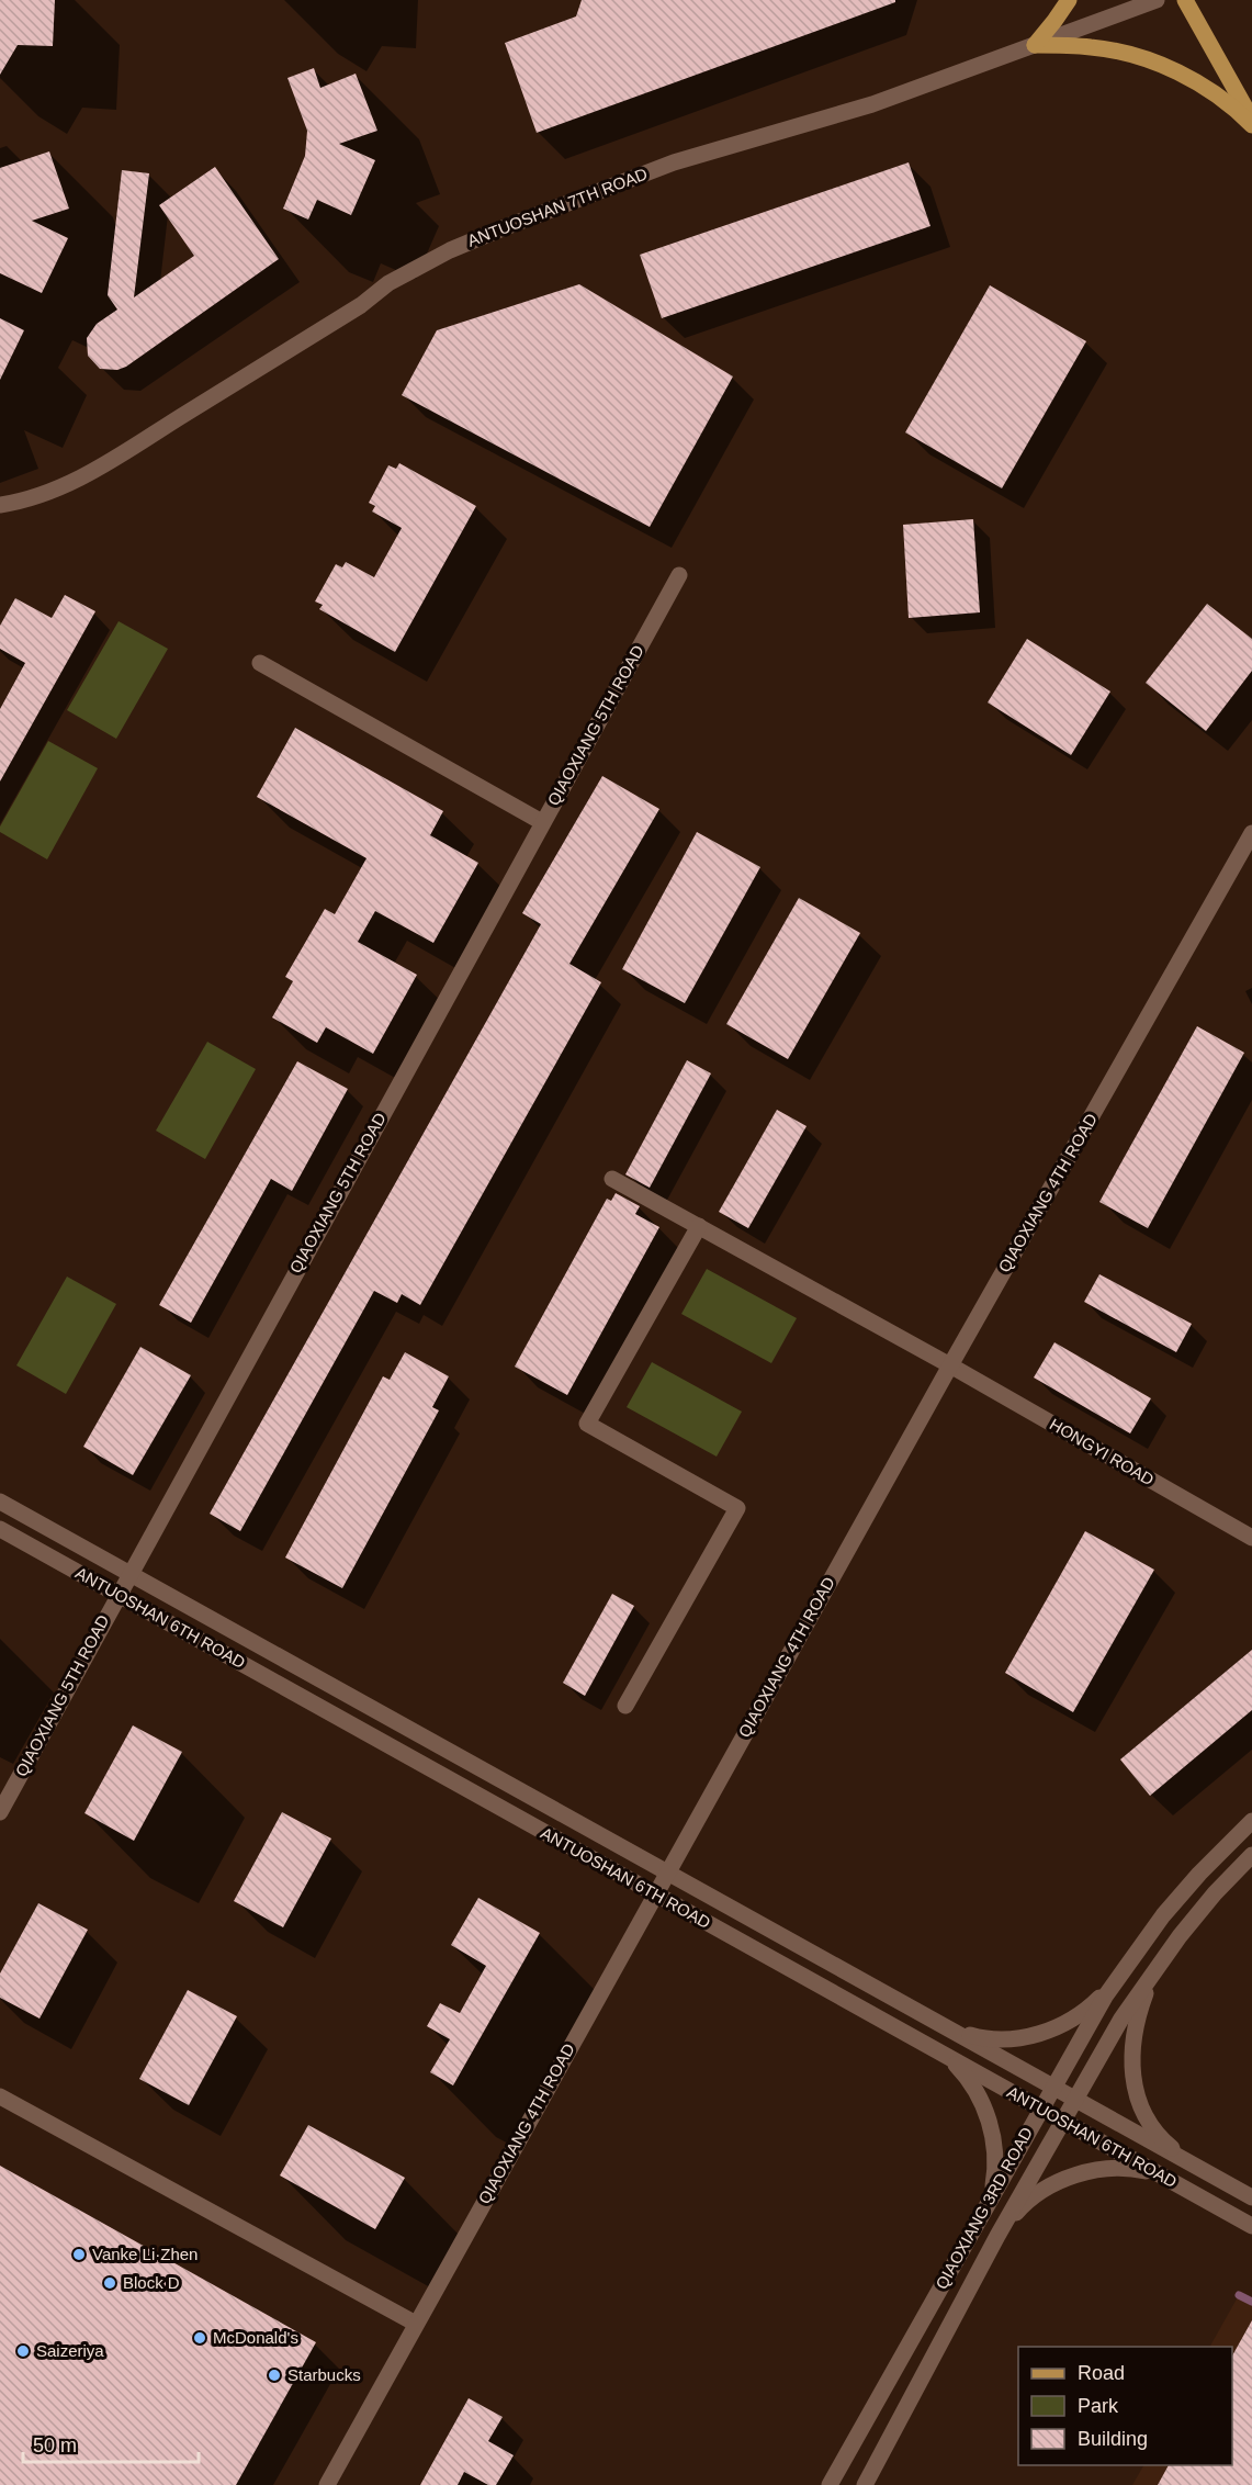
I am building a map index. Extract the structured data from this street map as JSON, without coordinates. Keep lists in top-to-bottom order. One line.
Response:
{"streets":{"street":["ANTUOSHAN 7TH ROAD","QIAOXIANG 5TH ROAD","QIAOXIANG 4TH ROAD","HONGYI ROAD","ANTUOSHAN 6TH ROAD","QIAOXIANG 3RD ROAD"]},"crossings":[["QIAOXIANG 5TH ROAD","ANTUOSHAN 6TH ROAD"],["QIAOXIANG 4TH ROAD","HONGYI ROAD"],["QIAOXIANG 4TH ROAD","ANTUOSHAN 6TH ROAD"],["ANTUOSHAN 6TH ROAD","QIAOXIANG 3RD ROAD"]],"places":["Vanke Li·Zhen","Block D","McDonald's","Saizeriya","Starbucks"],"legend":["Road","Park","Building"],"scale_bar":"50 m"}
